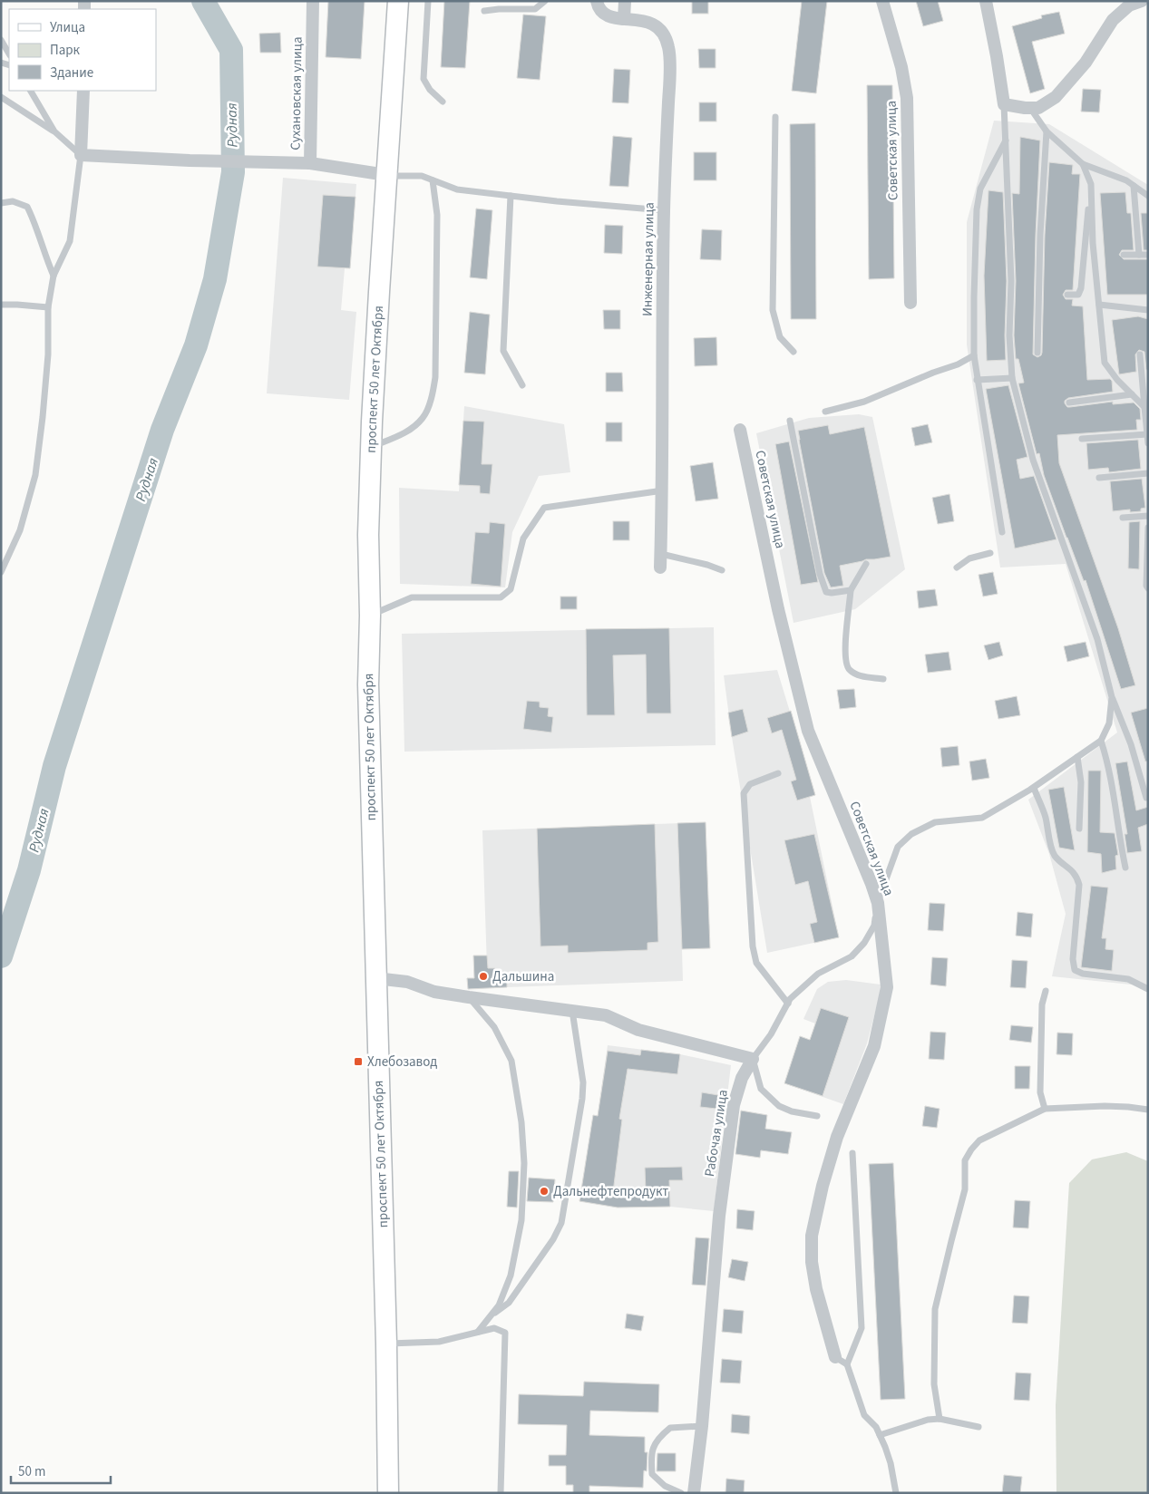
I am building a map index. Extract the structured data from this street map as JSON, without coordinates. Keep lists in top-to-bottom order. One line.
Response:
{"streets":{"main road":["проспект 50 лет Октября"],"street":["Сухановская улица","Советская улица","Инженерная улица","Рабочая улица"]},"crossings":[["Сухановская улица","проспект 50 лет Октября"]],"water":["Рудная"],"places":{"other":["Дальшина","Дальнефтепродукт"],"transit":["Хлебозавод"]},"legend":["Улица","Парк","Здание"],"scale_bar":"50 m"}
